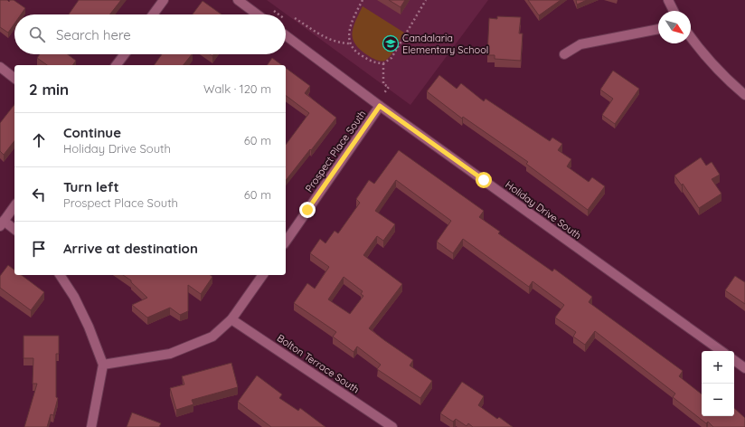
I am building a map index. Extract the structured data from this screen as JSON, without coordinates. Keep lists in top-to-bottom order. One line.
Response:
{"streets":{"street":["Prospect Place South","Holiday Drive South","Bolton Terrace South"]},"crossings":[["Prospect Place South","Holiday Drive South"]],"places":{"school or university":["Candalaria Elementary School"]},"north":"bottom right","page":{"search":"Search here","heading":["2 min","Walk · 120 m"],"list":[["Continue","Holiday Drive South","60 m"],["Turn left","Prospect Place South","60 m"],"Arrive at destination"],"map_buttons":["+","−"]}}
